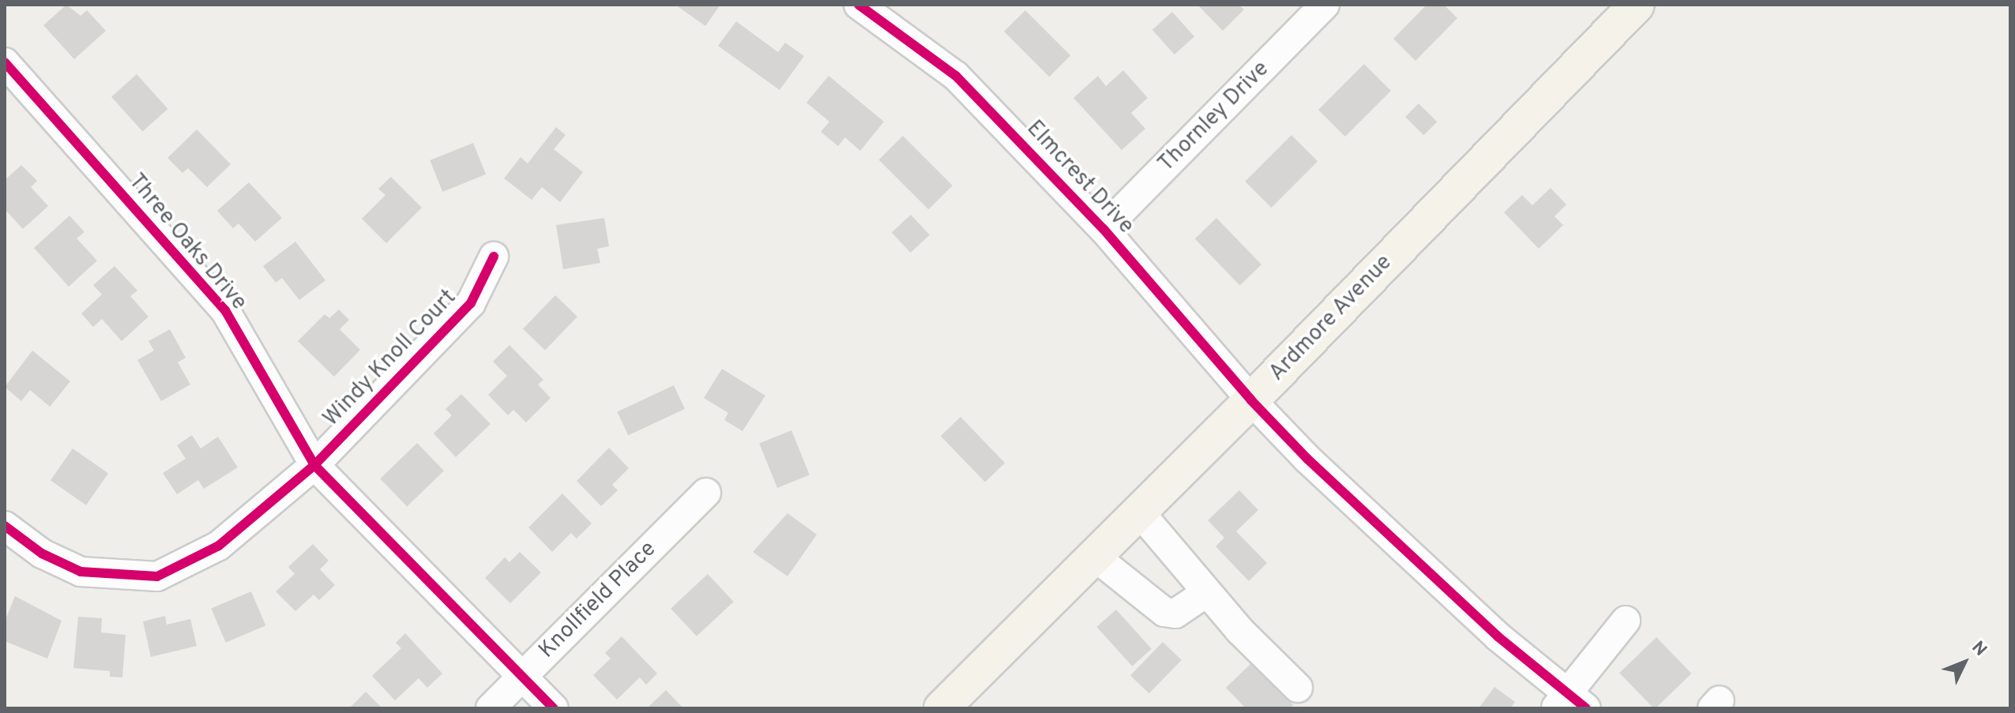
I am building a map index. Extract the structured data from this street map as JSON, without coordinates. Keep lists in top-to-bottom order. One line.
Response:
{"streets":{"main road":["Ardmore Avenue"],"street":["Thornley Drive","Elmcrest Drive","Three Oaks Drive","Windy Knoll Court","Knollfield Place"]},"crossings":[["Thornley Drive","Elmcrest Drive"],["Elmcrest Drive","Ardmore Avenue"],["Three Oaks Drive","Windy Knoll Court"],["Three Oaks Drive","Knollfield Place"]],"north":"top right"}
